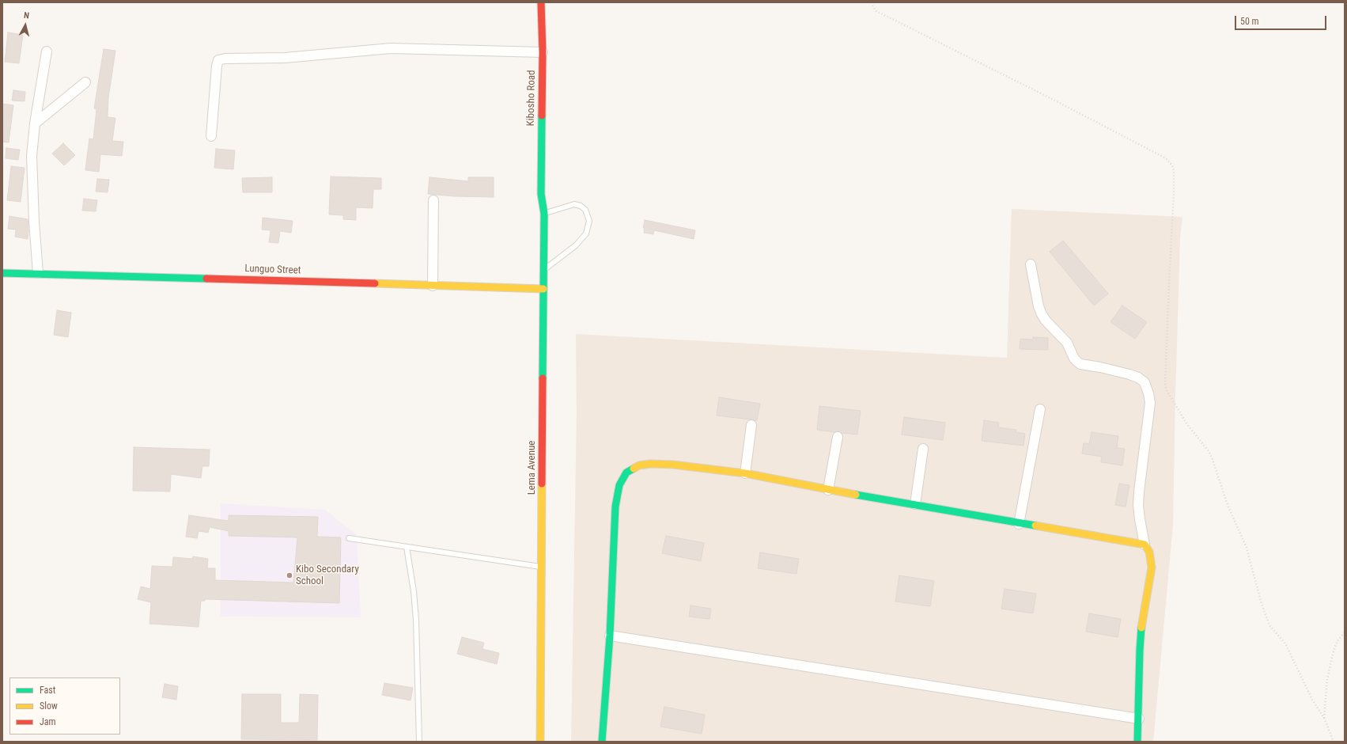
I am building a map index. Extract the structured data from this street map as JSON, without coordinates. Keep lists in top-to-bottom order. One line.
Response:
{"streets":{"street":["Kibosho Road","Lunguo Street","Lema Avenue"]},"crossings":[["Kibosho Road","Lema Avenue"],["Lunguo Street","Lema Avenue"]],"places":["Kibo Secondary School"],"legend":["Fast","Slow","Jam"],"scale_bar":"50 m","north":"top"}
